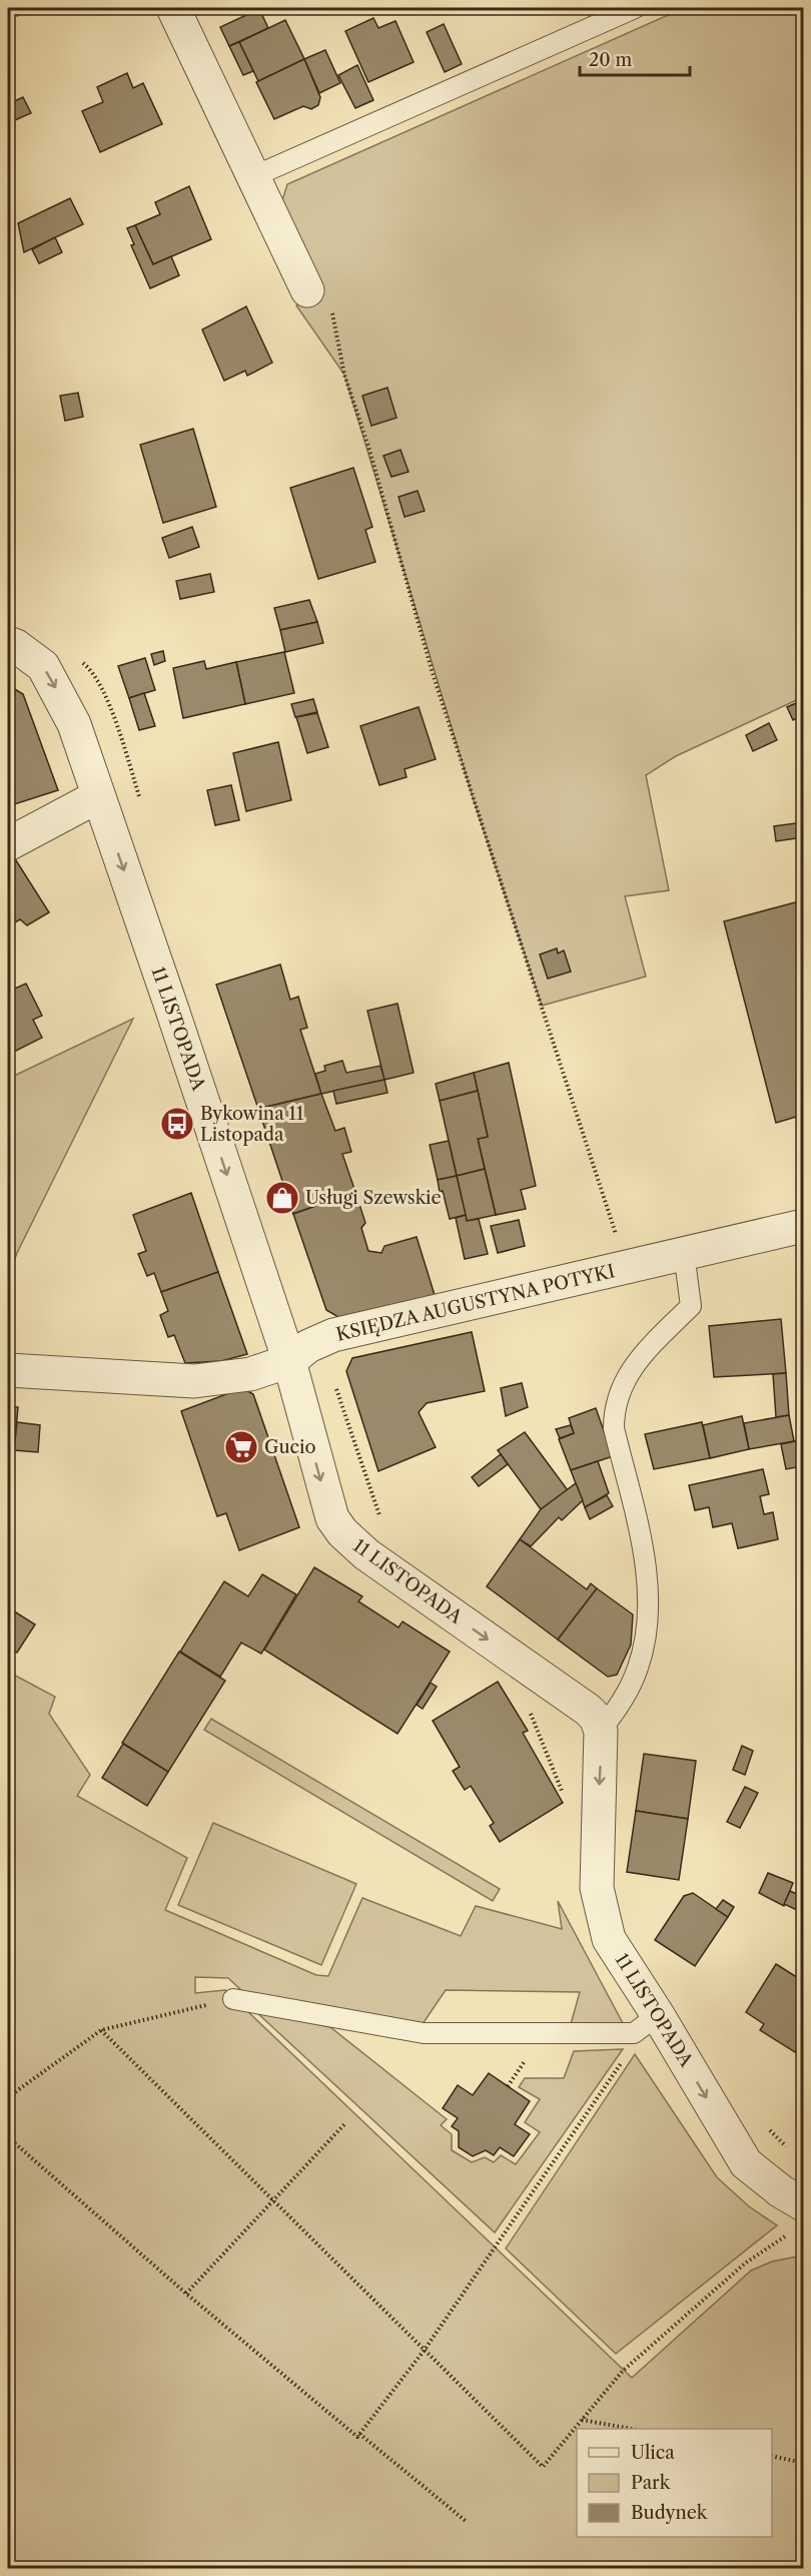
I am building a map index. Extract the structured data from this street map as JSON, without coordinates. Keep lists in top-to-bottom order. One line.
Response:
{"streets":{"street":["11 LISTOPADA","KSIĘDZA AUGUSTYNA POTYKI"]},"crossings":[["11 LISTOPADA","KSIĘDZA AUGUSTYNA POTYKI"]],"one_way":["11 LISTOPADA"],"places":{"bus stop":["Bykowina 11 Listopada"],"shop":["Usługi Szewskie"],"supermarket":["Gucio"]},"legend":["Ulica","Park","Budynek"],"scale_bar":"20 m"}
